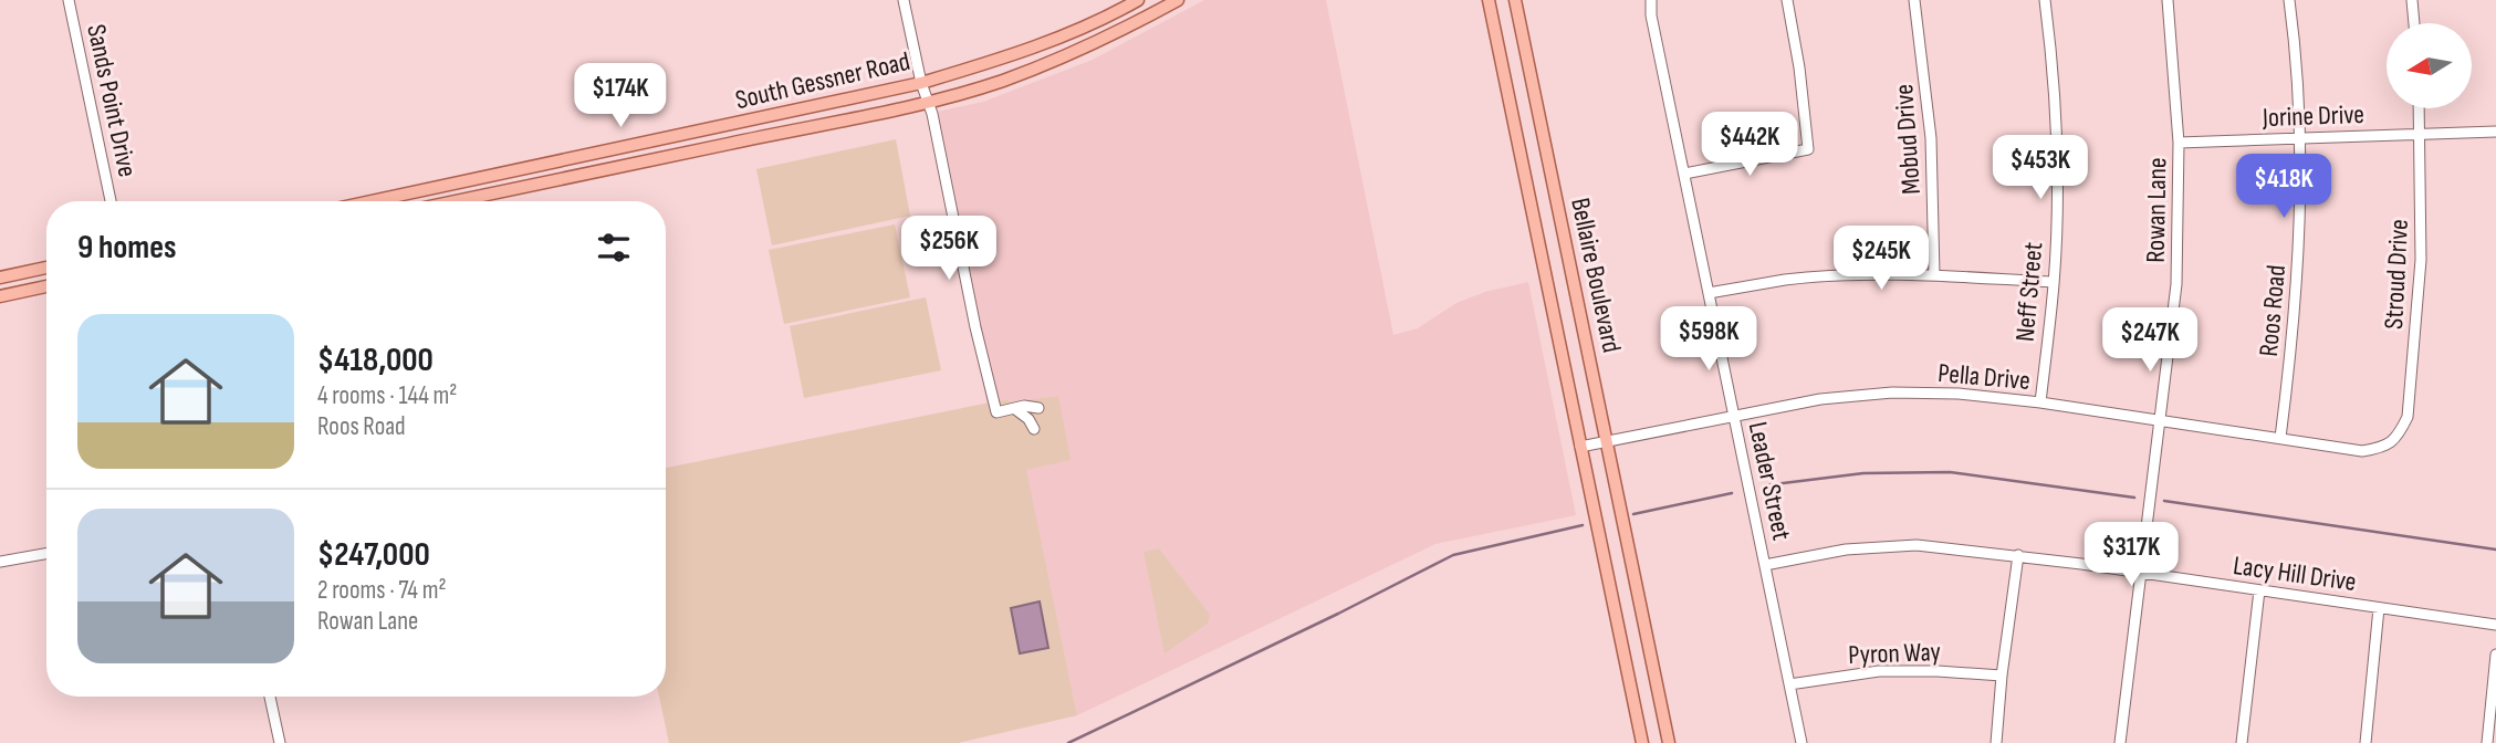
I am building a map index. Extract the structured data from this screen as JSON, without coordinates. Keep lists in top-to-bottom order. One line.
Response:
{"streets":{"main road":["South Gessner Road","Bellaire Boulevard"],"street":["Sands Point Drive","Jorine Drive","Mobud Drive","Rowan Lane","Stroud Drive","Neff Street","Roos Road","Pella Drive","Leader Street","Lacy Hill Drive","Pyron Way"]},"crossings":[["Jorine Drive","Rowan Lane"],["Jorine Drive","Stroud Drive"],["Jorine Drive","Roos Road"],["Rowan Lane","Pella Drive"],["Rowan Lane","Lacy Hill Drive"],["Stroud Drive","Pella Drive"],["Bellaire Boulevard","Pella Drive"],["Neff Street","Pella Drive"],["Roos Road","Pella Drive"],["Pella Drive","Leader Street"],["Leader Street","Lacy Hill Drive"],["Leader Street","Pyron Way"]],"north":"left","page":{"price":["$174K","$442K","$453K","$418K","$256K","$245K","$598K","$247K","$317K"],"heading":"9 homes","list":[{"name":"$418,000","note":"4 rooms · 144 m² · Roos Road"},{"name":"$247,000","note":"2 rooms · 74 m² · Rowan Lane"}]}}
